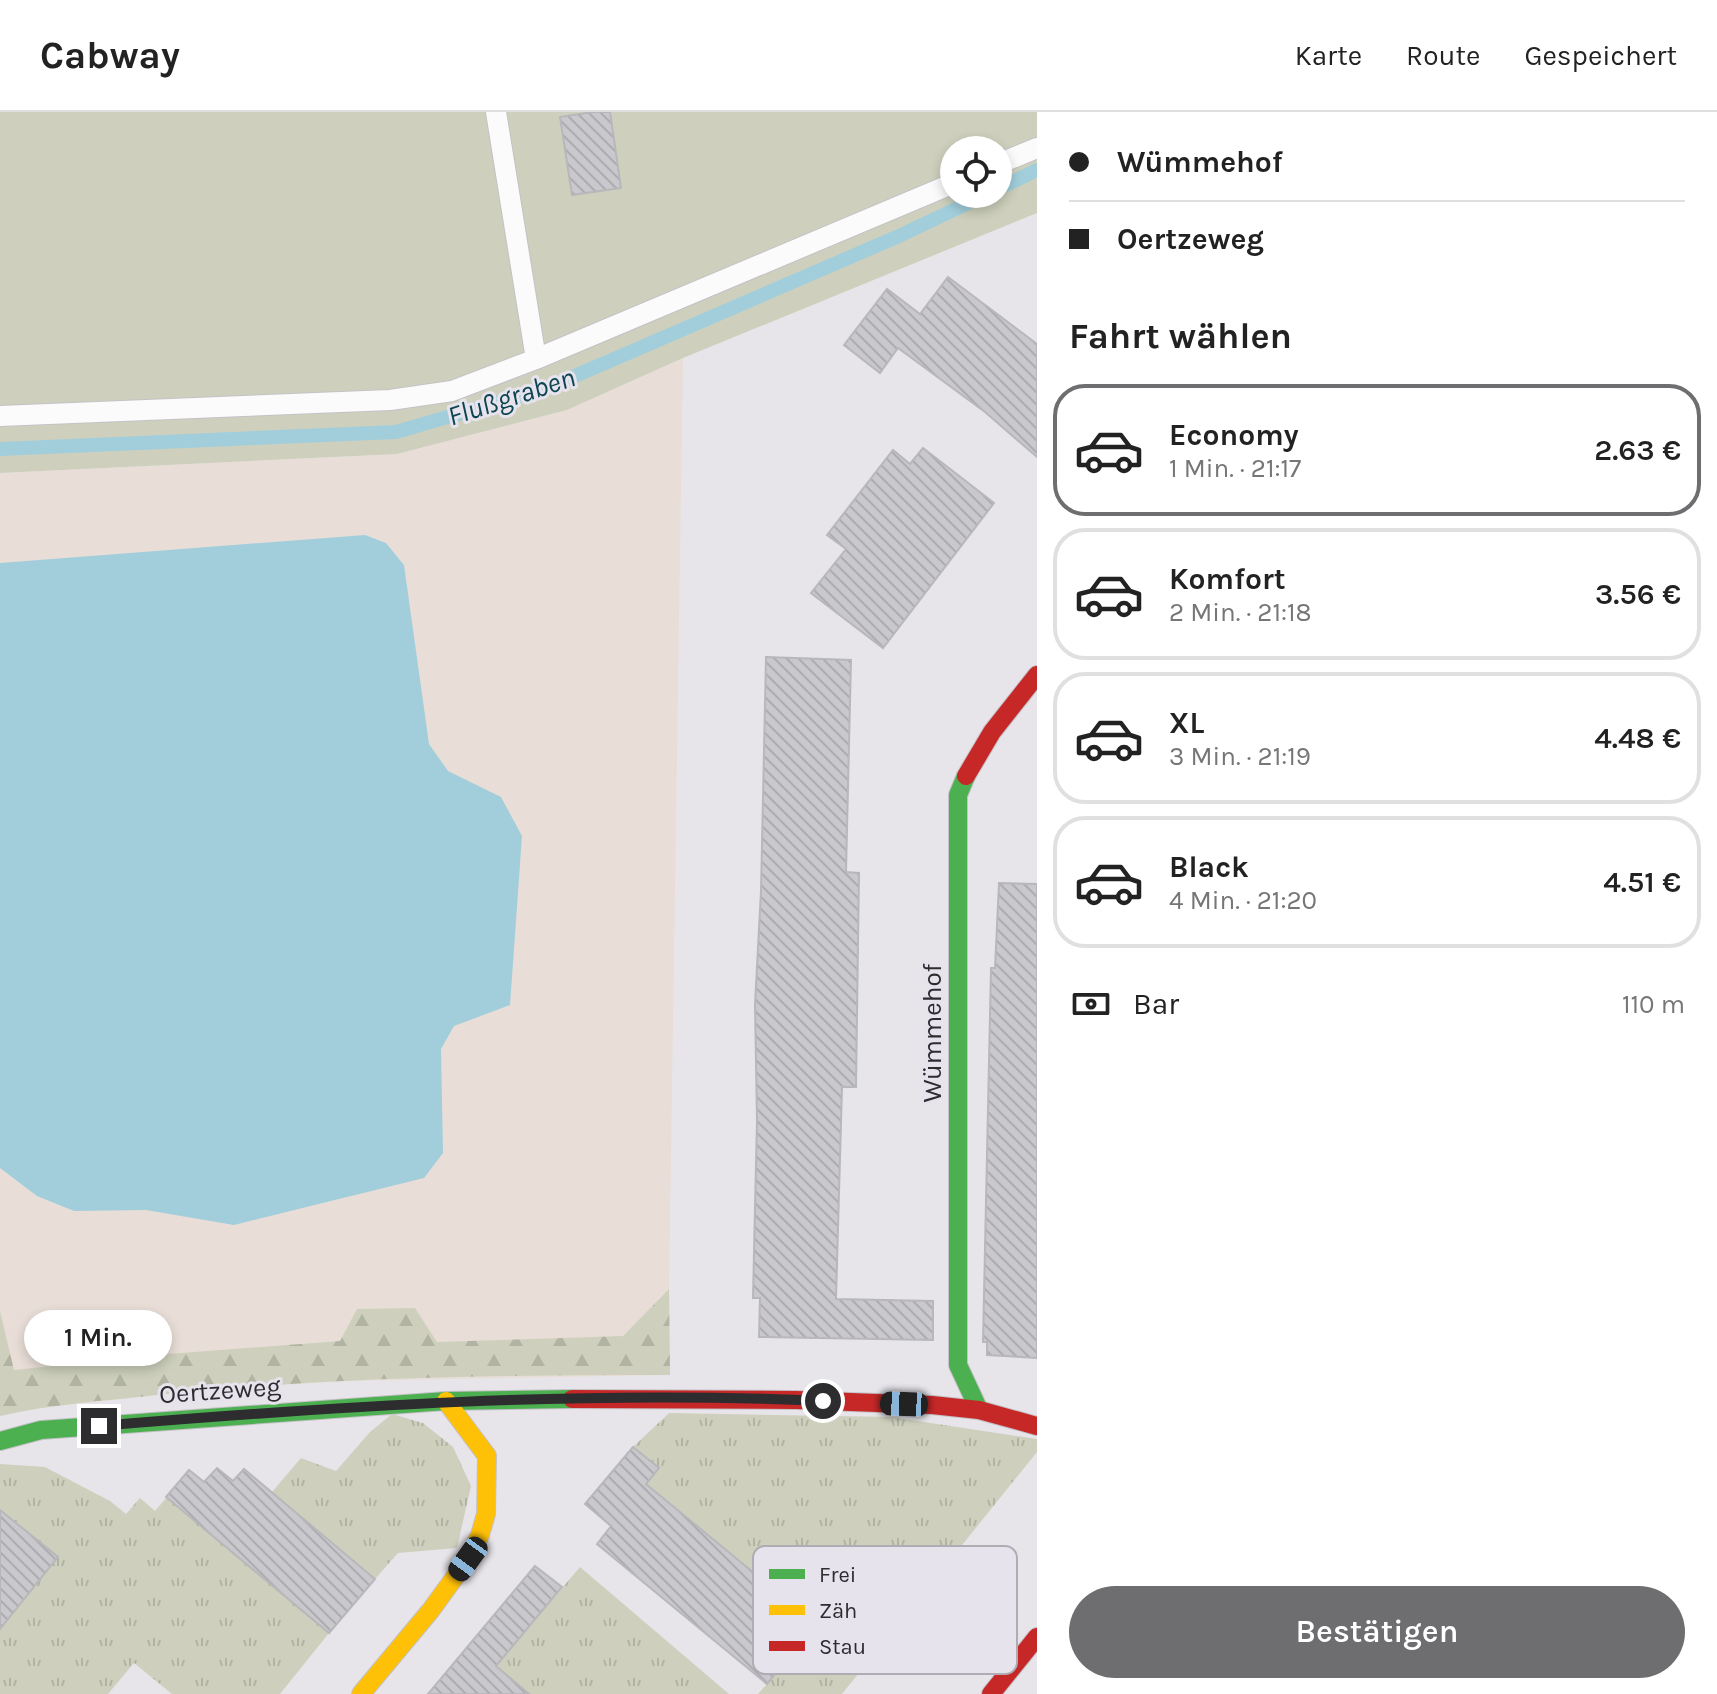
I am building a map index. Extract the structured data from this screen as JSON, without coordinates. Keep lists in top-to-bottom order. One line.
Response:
{"streets":{"street":["Wümmehof","Oertzeweg"]},"crossings":[["Wümmehof","Oertzeweg"]],"water":["Flußgraben"],"legend":["Frei","Zäh","Stau"],"page":{"header":"Cabway","nav":["Karte","Route","Gespeichert"],"banner":["Wümmehof","Oertzeweg"],"heading":"Fahrt wählen","list":[{"name":"Economy","note":"1 Min. · 21:17","value":"2.63 €"},{"name":"Komfort","note":"2 Min. · 21:18","value":"3.56 €"},{"name":"XL","note":"3 Min. · 21:19","value":"4.48 €"},{"name":"Black","note":"4 Min. · 21:20","value":"4.51 €"}],"pay":["Bar","110 m"],"bubble":"1 Min.","buttons":"Bestätigen"}}
